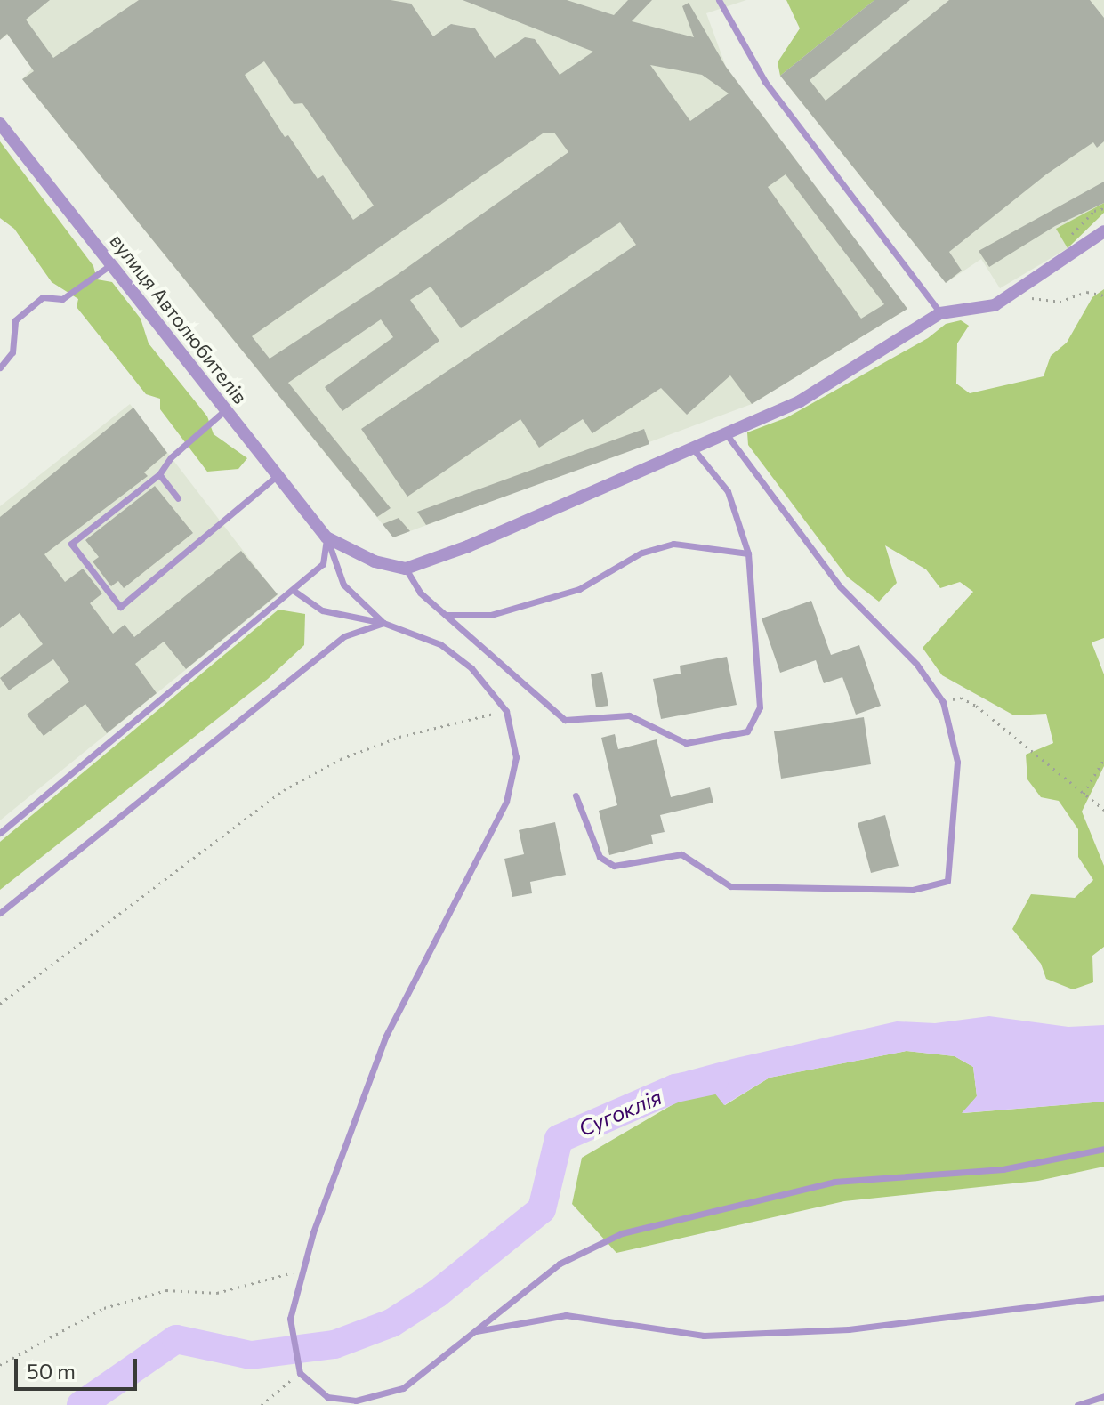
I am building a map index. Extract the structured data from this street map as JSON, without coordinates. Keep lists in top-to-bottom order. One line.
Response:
{"streets":{"street":["вулиця Автолюбителів"]},"water":["Сугоклія"],"scale_bar":"50 m"}
